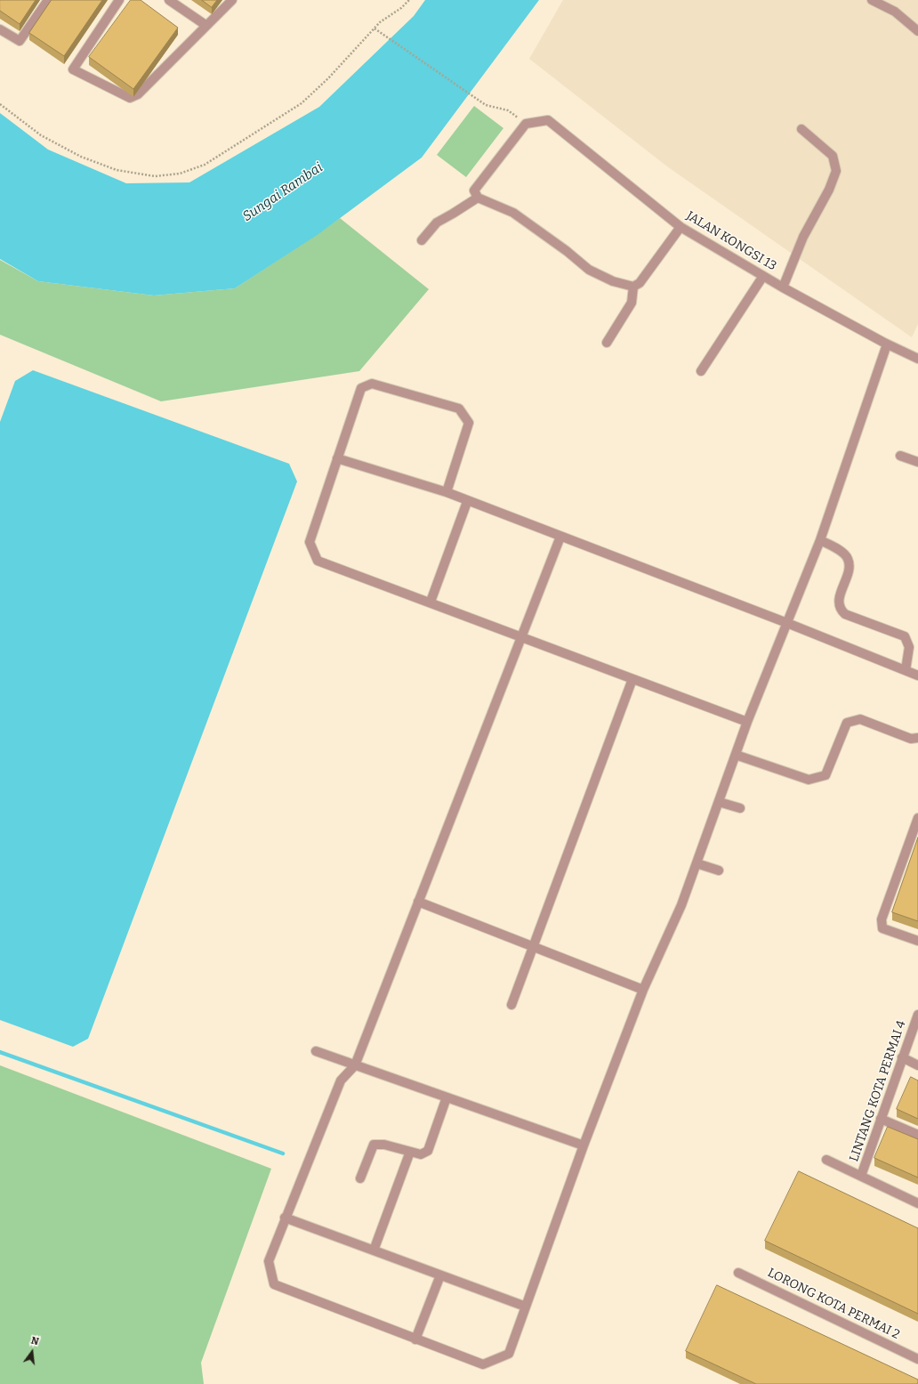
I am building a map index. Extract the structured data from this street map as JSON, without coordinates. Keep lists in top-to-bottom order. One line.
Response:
{"streets":{"street":["JALAN KONGSI 13","LINTANG KOTA PERMAI 4","LORONG KOTA PERMAI 2"]},"water":["Sungai Rambai"],"north":"top"}
